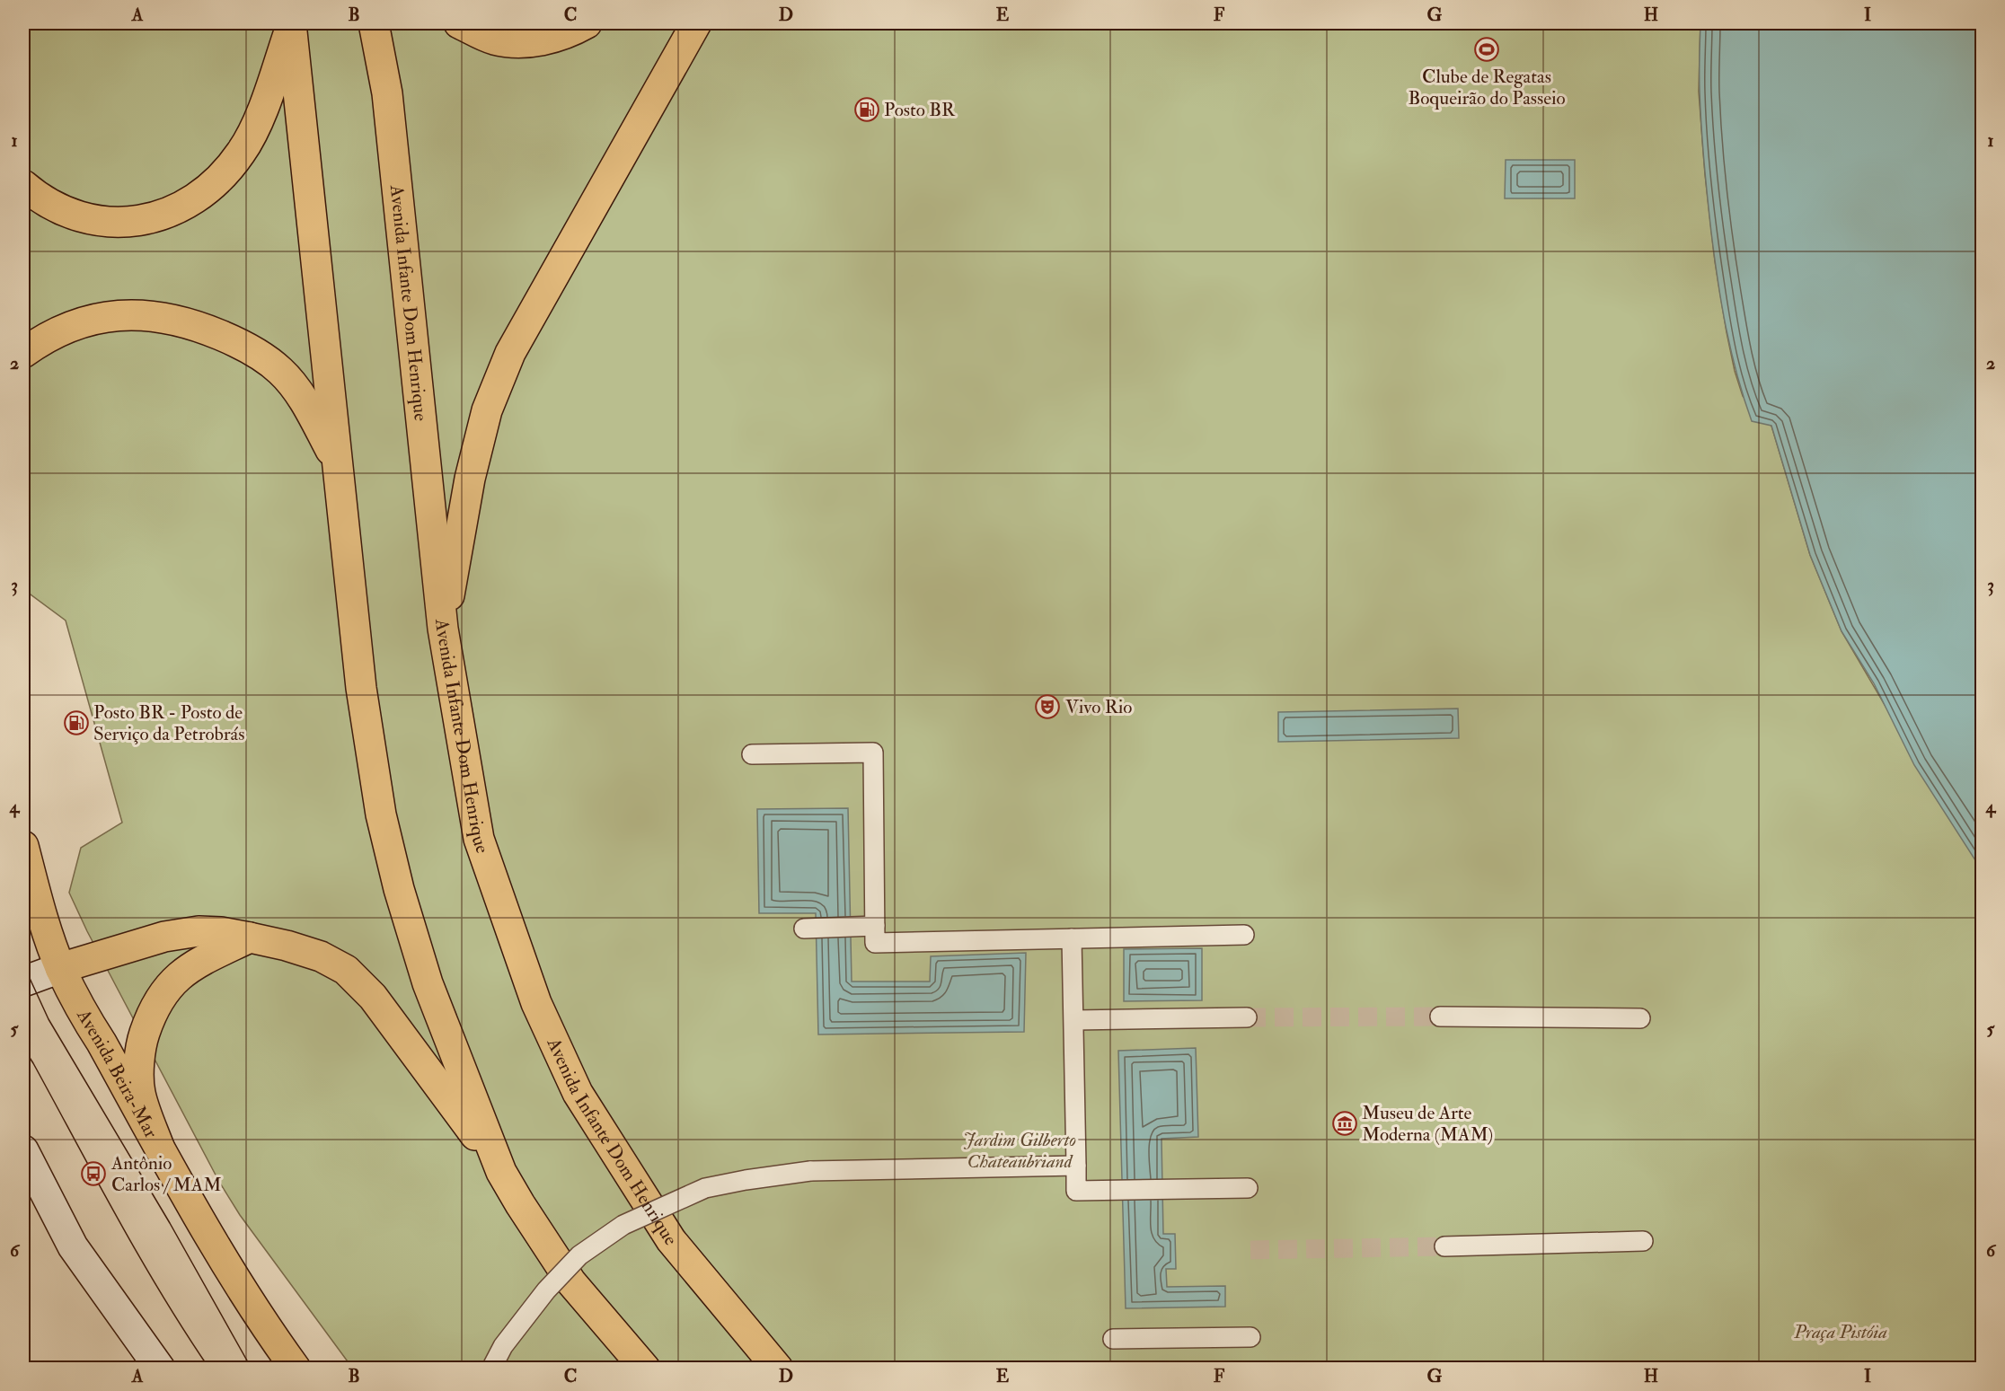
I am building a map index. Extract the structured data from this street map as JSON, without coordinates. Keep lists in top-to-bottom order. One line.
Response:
{"streets":{"main road":["Avenida Infante Dom Henrique","Avenida Beira-Mar"]},"parks":["Jardim Gilberto Chateaubriand","Praça Pistóia"],"places":{"sports":["Clube de Regatas Boqueirão do Passeio"],"fuel station":["Posto BR","Posto BR - Posto de Serviço da Petrobrás"],"theatre":["Vivo Rio"],"museum":["Museu de Arte Moderna (MAM)"],"bus stop":["Antônio Carlos / MAM"]},"grid":{"columns":["A","B","C","D","E","F","G","H","I"],"rows":["1","2","3","4","5","6"]}}
